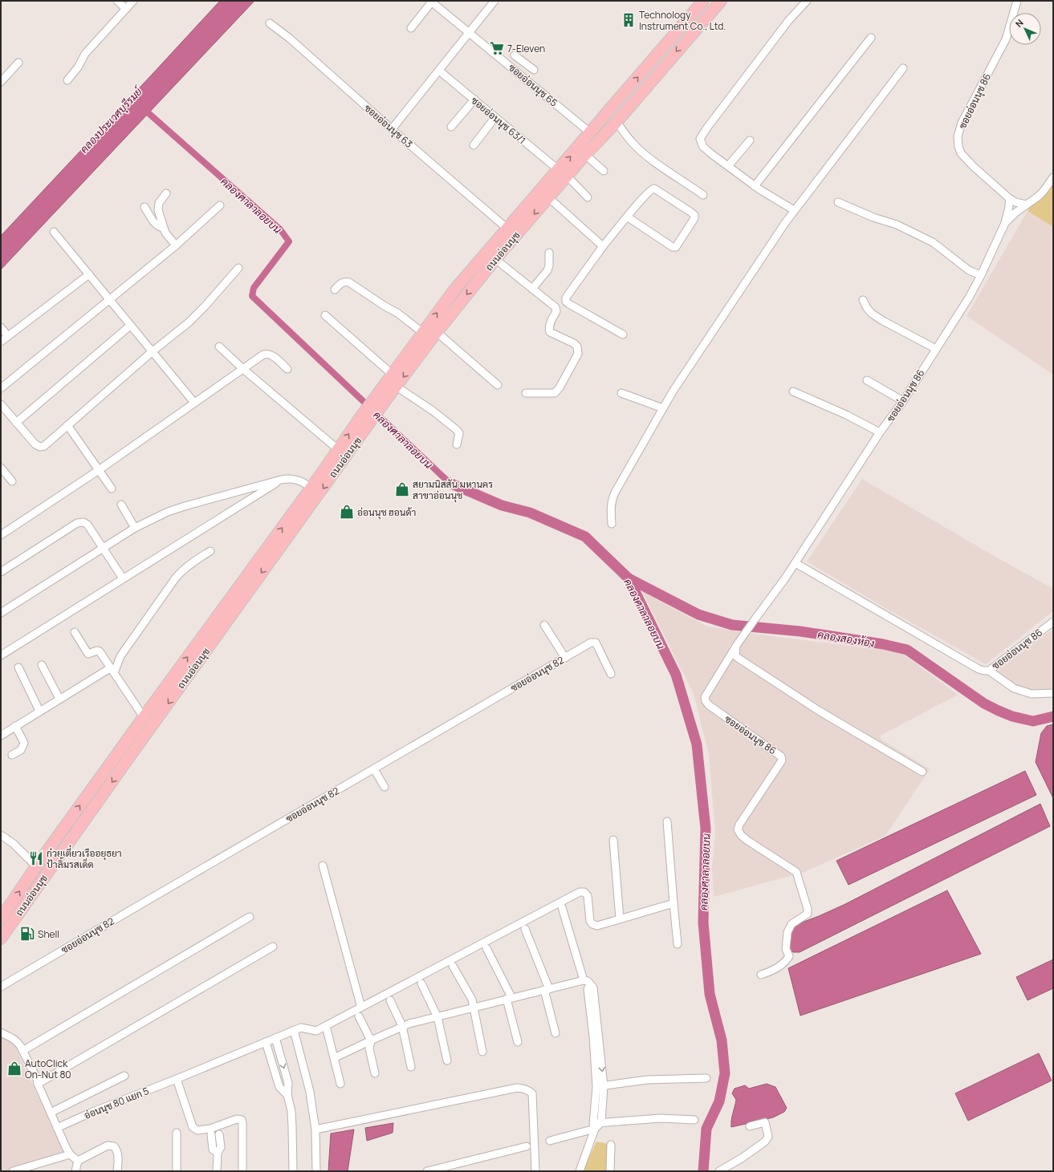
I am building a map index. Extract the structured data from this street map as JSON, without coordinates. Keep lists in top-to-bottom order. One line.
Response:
{"streets":{"main road":["ถนนอ่อนนุช"],"street":["ซอยอ่อนนุช 65","ซอยอ่อนนุช 86","ซอยอ่อนนุช 63/1","ซอยอ่อนนุช 63","ซอยอ่อนนุช 82","อ่อนนุช 80 แยก 5"]},"crossings":[["ซอยอ่อนนุช 65","ถนนอ่อนนุช"],["ซอยอ่อนนุช 63/1","ถนนอ่อนนุช"],["ซอยอ่อนนุช 63","ถนนอ่อนนุช"]],"water":["คลองประเวศบุรีรมย์","คลองศาลาลอยบน","คลองสองห้อง"],"places":{"building":["Technology Instrument Co., Ltd."],"supermarket":["7-Eleven"],"shop":["สยามนิสสัน มหานคร สาขาอ่อนนุช","อ่อนนุช ฮอนด้า","AutoClick On-Nut 80"],"restaurant":["ก๋วยเตี๋ยวเรืออยุธยา ป้าลิ้มรสเด็ด"],"fuel station":["Shell"]},"north":"top left"}
